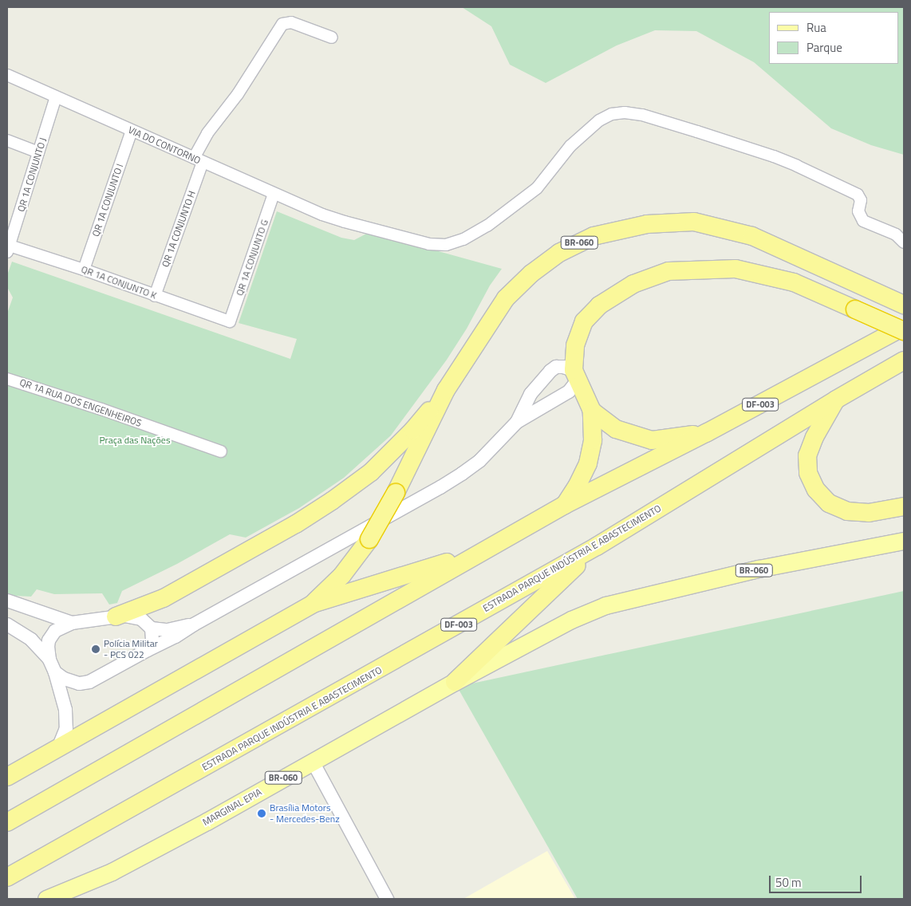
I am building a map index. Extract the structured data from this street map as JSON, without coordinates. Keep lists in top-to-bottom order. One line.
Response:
{"streets":{"highway":["BR-060","DF-003","ESTRADA PARQUE INDÚSTRIA E ABASTECIMENTO"],"main road":["MARGINAL EPIA"],"street":["VIA DO CONTORNO","QR 1A CONJUNTO J","QR 1A CONJUNTO I","QR 1A CONJUNTO H","QR 1A CONJUNTO G","QR 1A CONJUNTO K","QR 1A RUA DOS ENGENHEIROS"]},"crossings":[["VIA DO CONTORNO","QR 1A CONJUNTO J"],["VIA DO CONTORNO","QR 1A CONJUNTO I"],["VIA DO CONTORNO","QR 1A CONJUNTO H"],["VIA DO CONTORNO","QR 1A CONJUNTO G"],["QR 1A CONJUNTO J","QR 1A CONJUNTO K"],["QR 1A CONJUNTO I","QR 1A CONJUNTO K"],["QR 1A CONJUNTO H","QR 1A CONJUNTO K"],["BR-060","MARGINAL EPIA"],["QR 1A CONJUNTO G","QR 1A CONJUNTO K"]],"parks":["Praça das Nações"],"places":["Polícia Militar - PCS 022","Brasília Motors - Mercedes-Benz"],"legend":["Rua","Parque"],"scale_bar":"50 m"}
